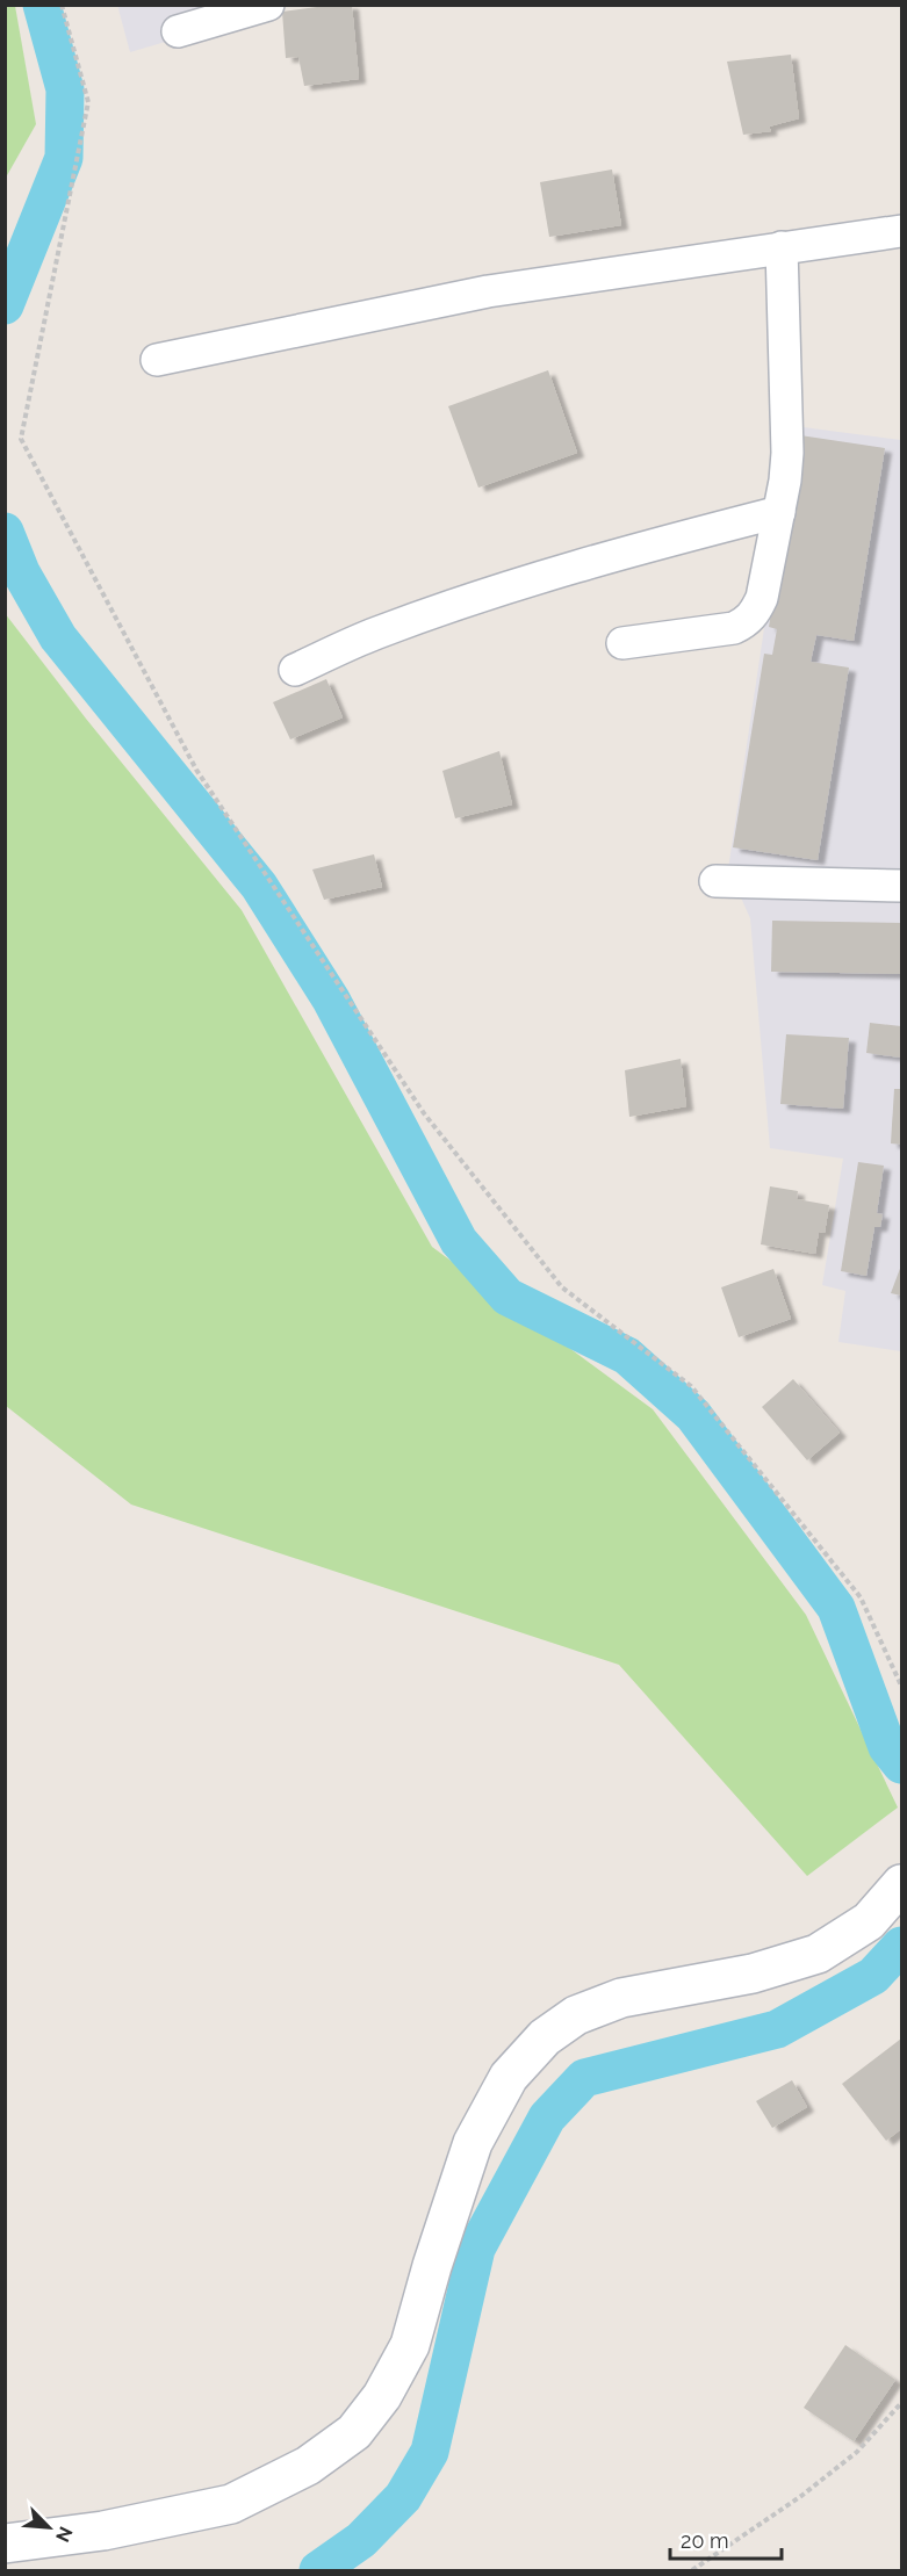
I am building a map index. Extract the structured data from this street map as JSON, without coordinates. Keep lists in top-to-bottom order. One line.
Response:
{"scale_bar":"20 m","north":"bottom right"}
